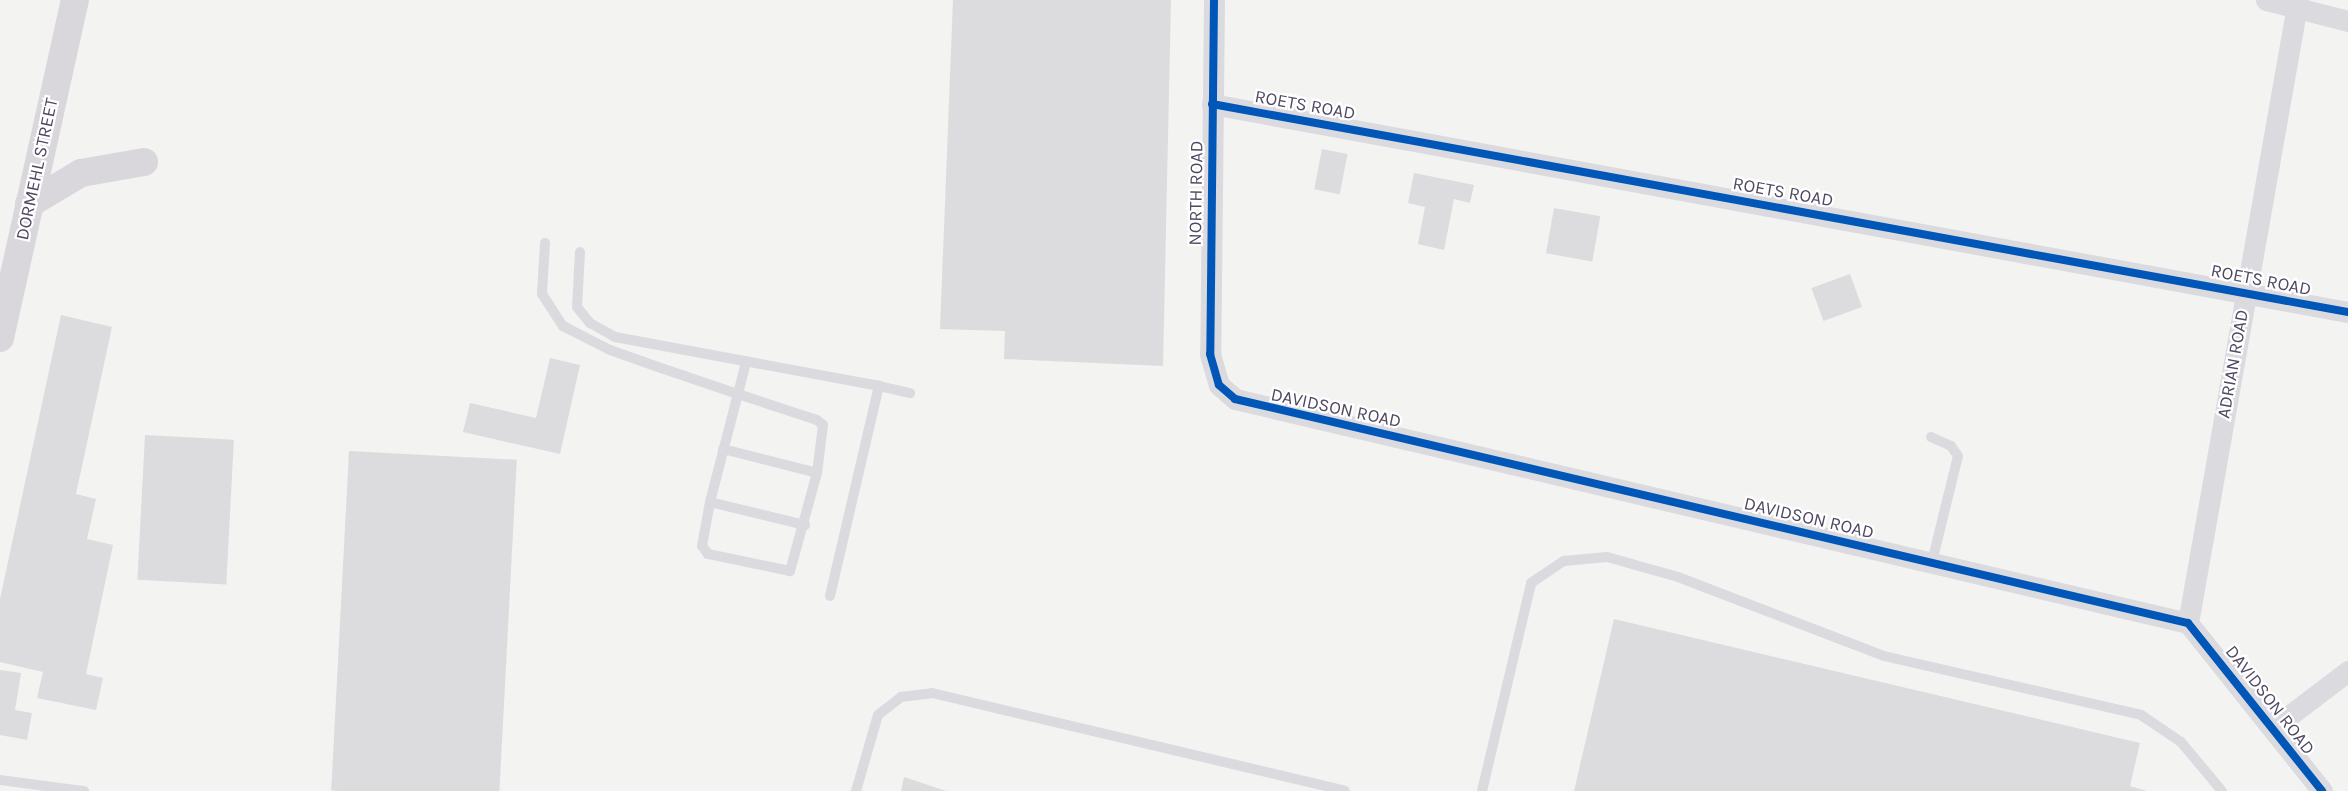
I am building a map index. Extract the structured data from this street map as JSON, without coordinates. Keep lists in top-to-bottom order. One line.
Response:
{"streets":{"street":["ROETS ROAD","DORMEHL STREET","NORTH ROAD","ADRIAN ROAD","DAVIDSON ROAD"]},"crossings":[["ROETS ROAD","NORTH ROAD"],["ROETS ROAD","ADRIAN ROAD"],["NORTH ROAD","DAVIDSON ROAD"],["ADRIAN ROAD","DAVIDSON ROAD"]]}
